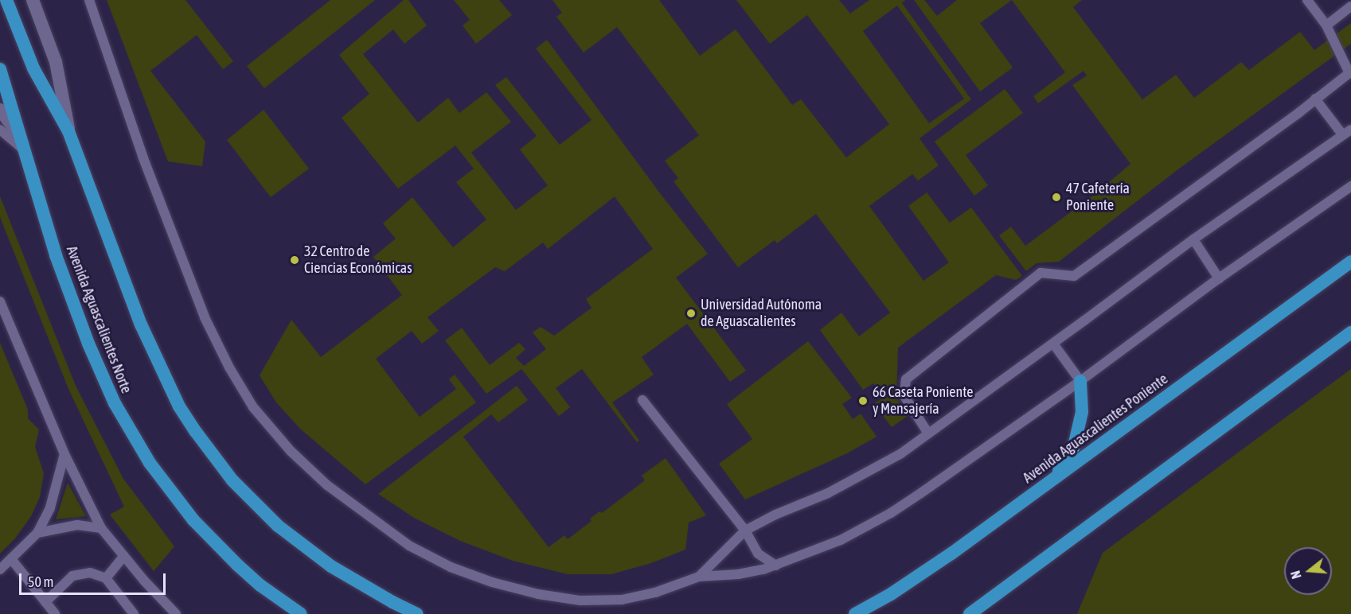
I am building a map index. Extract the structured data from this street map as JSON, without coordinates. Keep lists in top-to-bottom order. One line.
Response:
{"streets":{"main road":["Avenida Aguascalientes Norte","Avenida Aguascalientes Poniente"]},"places":["47 Cafetería Poniente","32 Centro de Ciencias Económicas","Universidad Autónoma de Aguascalientes","66 Caseta Poniente y Mensajería"],"scale_bar":"50 m","north":"left"}
